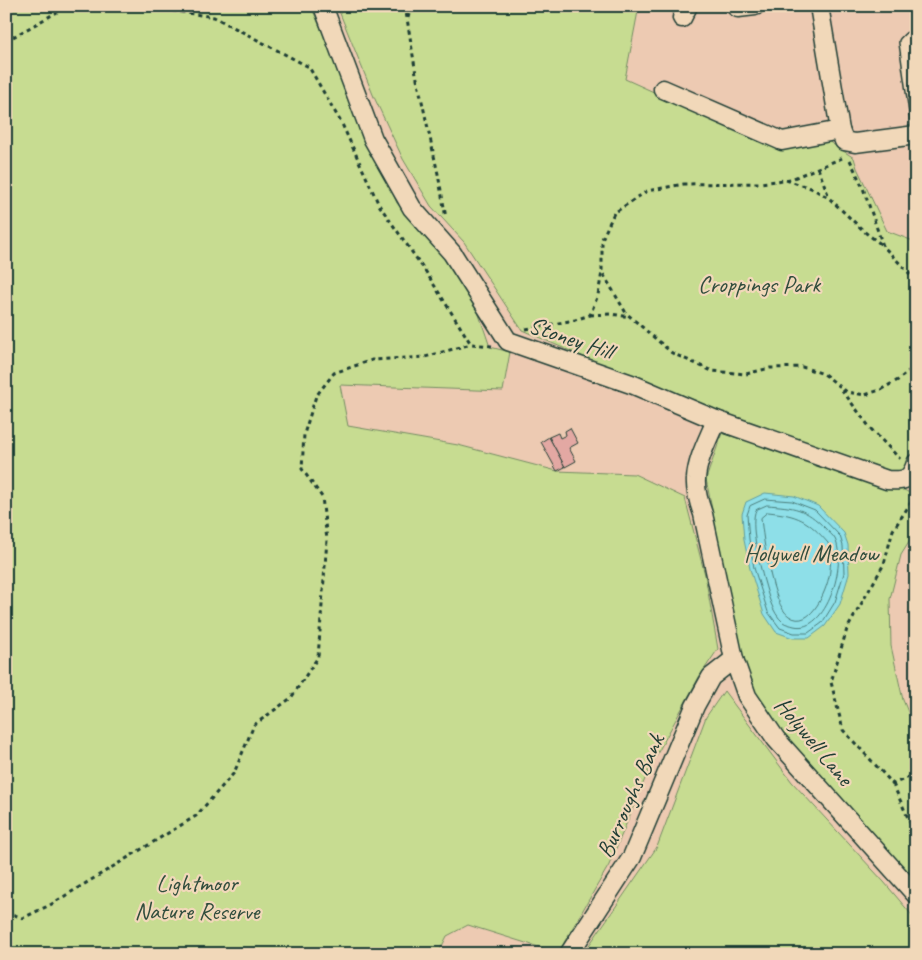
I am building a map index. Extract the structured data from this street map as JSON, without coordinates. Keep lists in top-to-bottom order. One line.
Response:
{"streets":{"street":["Stoney Hill","Holywell Lane","Burroughs Bank"]},"crossings":[["Stoney Hill","Holywell Lane"],["Holywell Lane","Burroughs Bank"]],"parks":["Croppings Park","Holywell Meadow","Lightmoor Nature Reserve"]}
